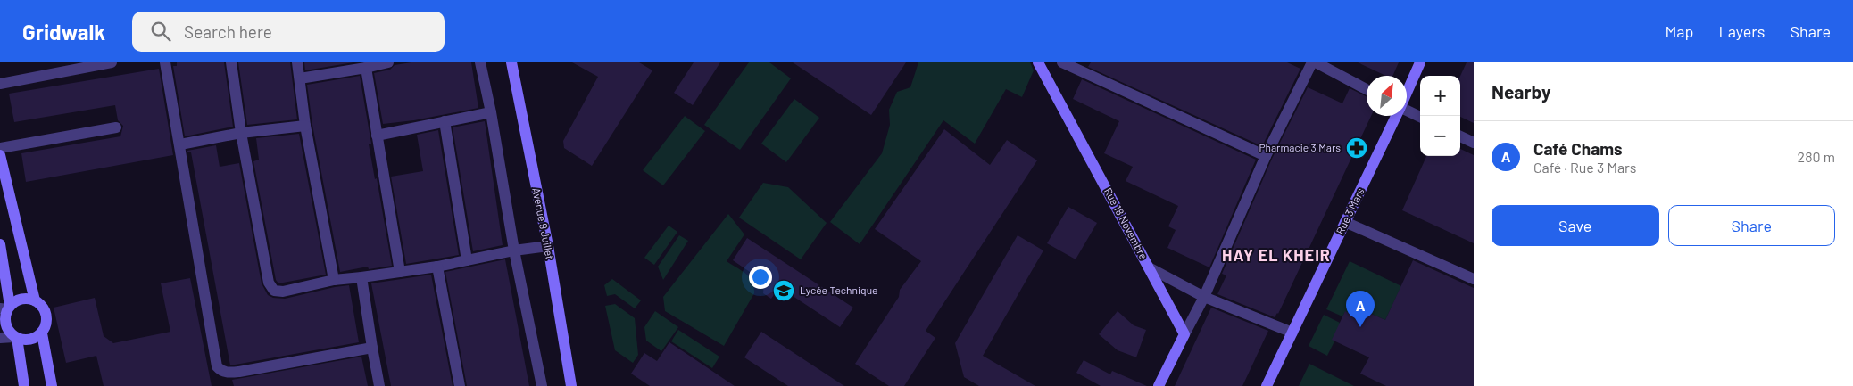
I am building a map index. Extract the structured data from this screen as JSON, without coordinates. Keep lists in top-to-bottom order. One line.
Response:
{"streets":{"street":["Rue 3 Mars","Avenue 9 Juillet","Rue 18 Novembre"]},"districts":["HAY EL KHEIR"],"places":{"pharmacy":["Pharmacie 3 Mars"],"school or university":["Lycée Technique"]},"north":"top right","page":{"header":"Gridwalk","search":"Search here","nav":["Map","Layers","Share"],"heading":"Nearby","map_buttons":["+","−"],"list":[{"mark":"A","name":"Café Chams","note":"Café · Rue 3 Mars","value":"280 m"}],"buttons":["Save","Share"],"pins":"A"}}
